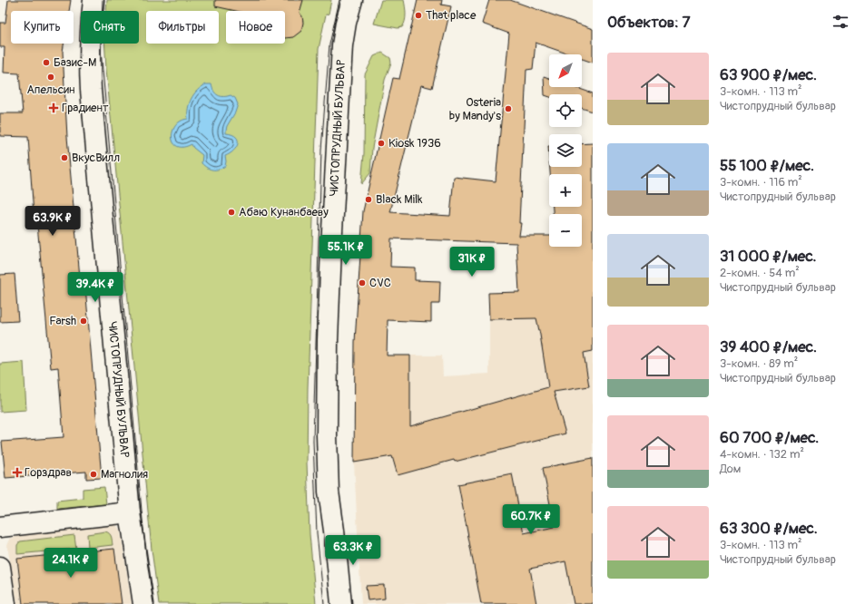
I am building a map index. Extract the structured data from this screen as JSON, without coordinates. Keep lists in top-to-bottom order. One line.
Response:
{"streets":{"main road":["ЧИСТОПРУДНЫЙ БУЛЬВАР"]},"places":{"other":["That place","Базис-М","Апельсин","Osteria by Mandy's","Kiosk 1936","ВкусВилл","Black Milk","Абаю Кунанбаеву","CVC","Farsh","Магнолия"],"health":["Градиент","Горздрав"]},"north":"bottom left","page":{"heading":"Объектов: 7","chip":["Купить","Снять","Фильтры","Новое"],"list":[{"name":"63 900 ₽/мес.","note":"3-комн. · 113 m² · Чистопрудный бульвар"},{"name":"55 100 ₽/мес.","note":"3-комн. · 116 m² · Чистопрудный бульвар"},{"name":"31 000 ₽/мес.","note":"2-комн. · 54 m² · Чистопрудный бульвар"},{"name":"39 400 ₽/мес.","note":"3-комн. · 89 m² · Чистопрудный бульвар"},{"name":"60 700 ₽/мес.","note":"4-комн. · 132 m² · Дом"},{"name":"63 300 ₽/мес.","note":"3-комн. · 113 m² · Чистопрудный бульвар"}],"map_buttons":["+","−"],"price":["63.9K ₽","55.1K ₽","31K ₽","39.4K ₽","60.7K ₽","63.3K ₽","24.1K ₽"]}}
